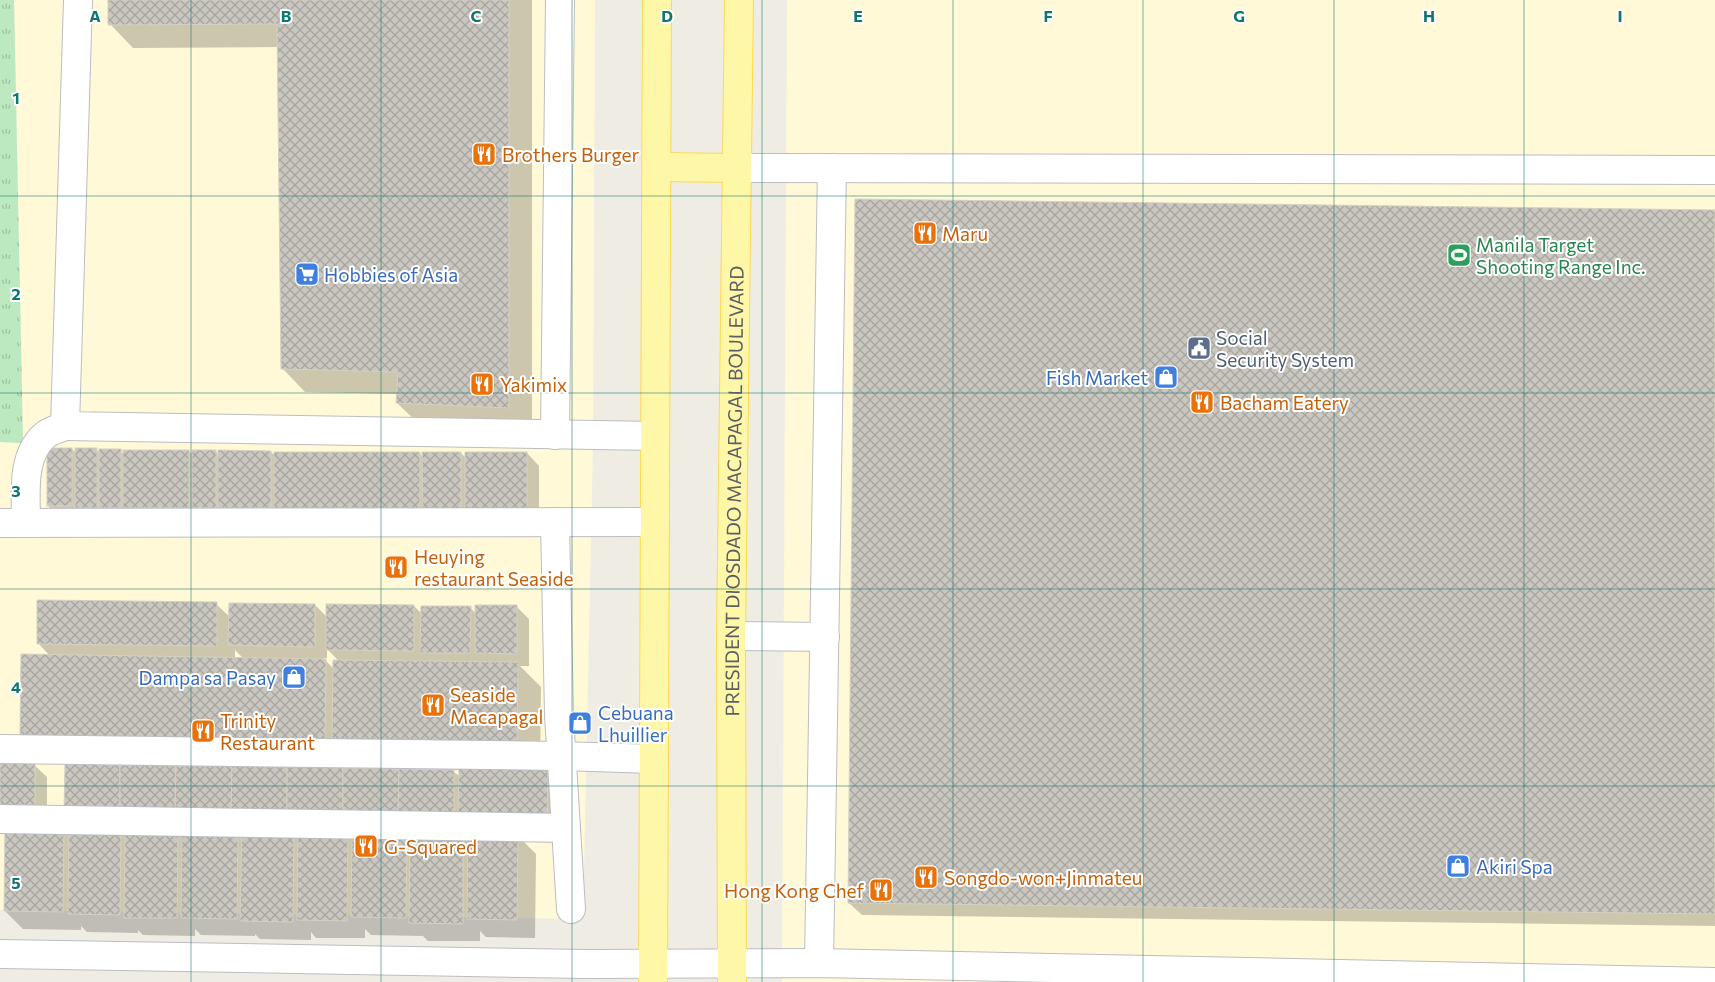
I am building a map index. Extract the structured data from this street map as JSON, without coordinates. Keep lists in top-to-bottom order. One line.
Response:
{"streets":{"main road":["PRESIDENT DIOSDADO MACAPAGAL BOULEVARD"]},"places":{"restaurant":["Brothers Burger","Maru","Yakimix","Bacham Eatery","Heuying restaurant Seaside","Seaside Macapagal","Trinity Restaurant","G-Squared","Songdo-won+Jinmateu","Hong Kong Chef"],"sports":["Manila Target Shooting Range Inc."],"supermarket":["Hobbies of Asia"],"public building":["Social Security System"],"shop":["Fish Market","Dampa sa Pasay","Cebuana Lhuillier","Akiri Spa"]},"grid":{"columns":["A","B","C","D","E","F","G","H","I"],"rows":["1","2","3","4","5"]}}
